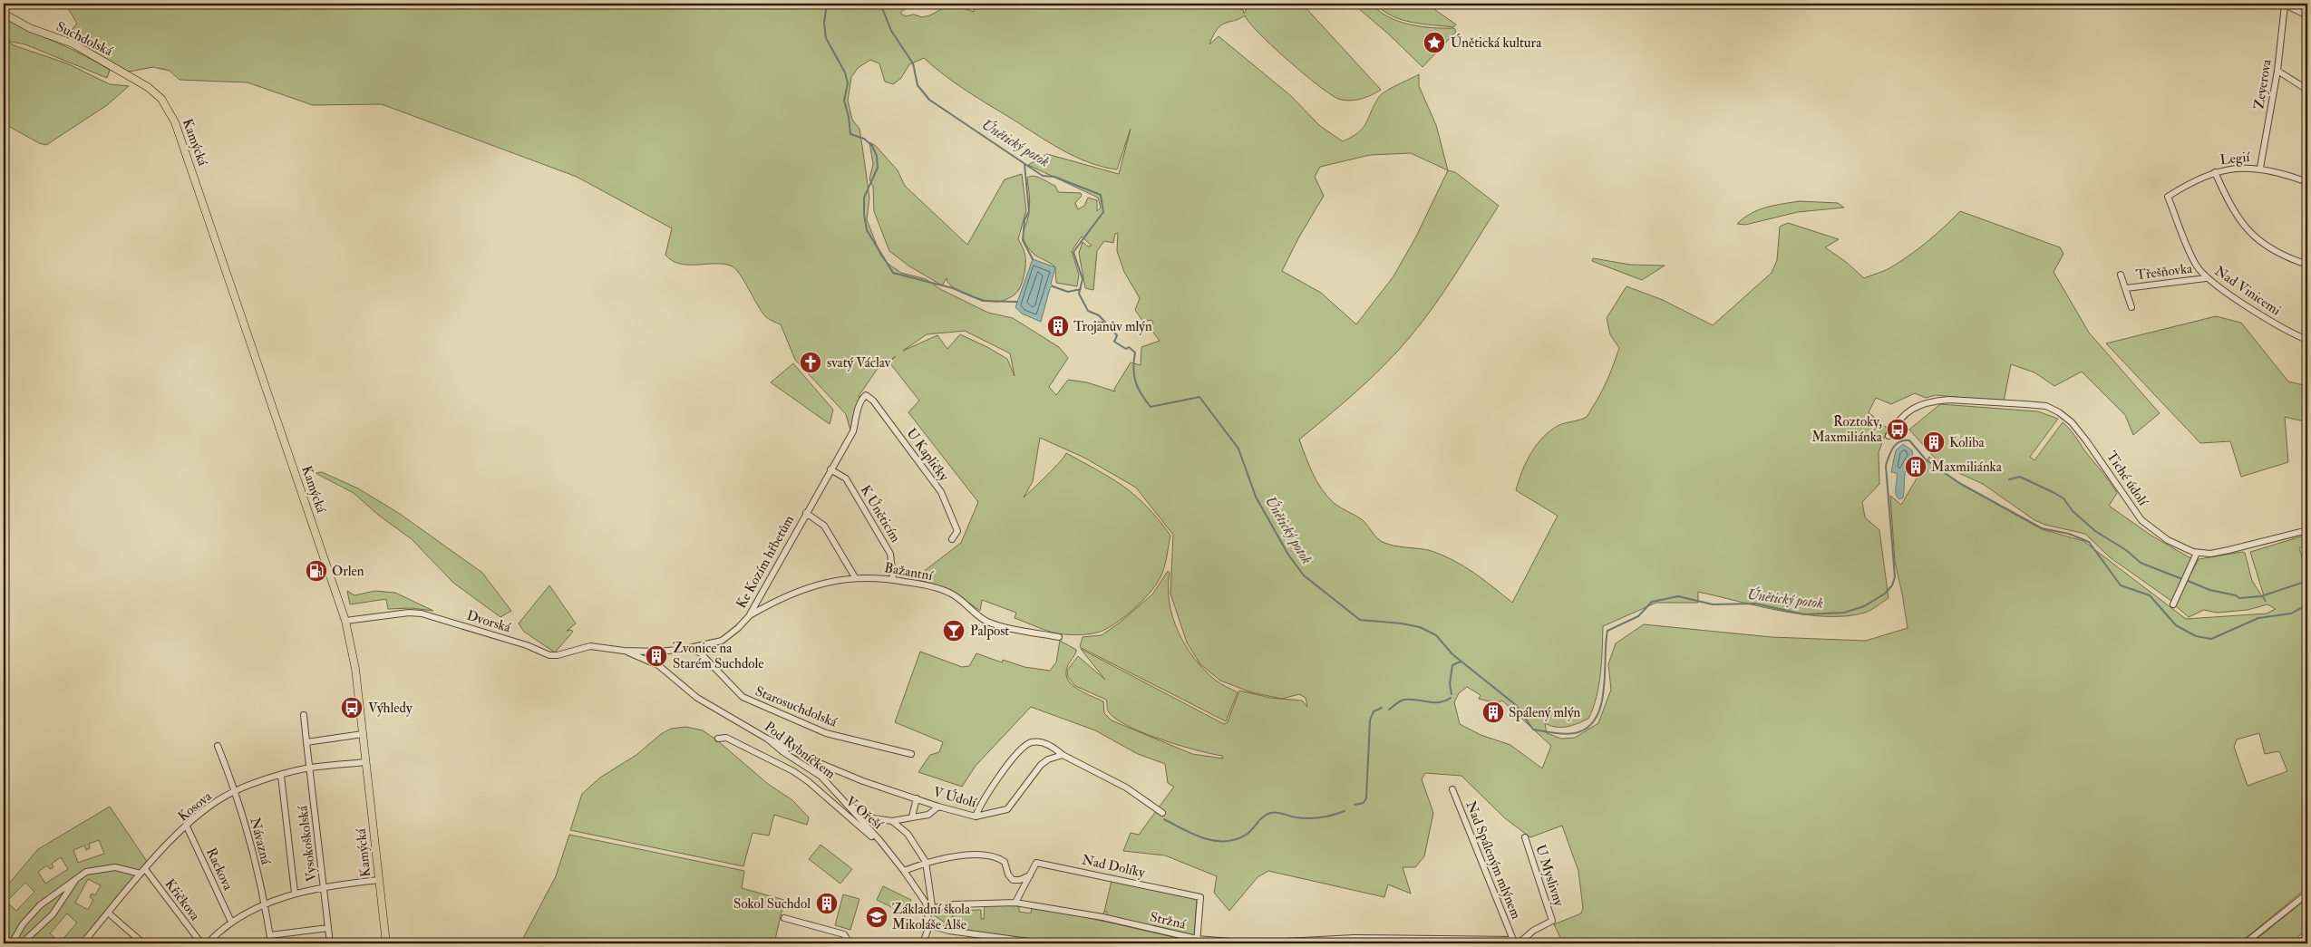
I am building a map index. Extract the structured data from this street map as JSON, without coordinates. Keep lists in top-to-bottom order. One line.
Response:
{"streets":{"main road":["Suchdolská","Kamýcká"],"street":["Zeyerova","Legií","Třešňovka","Nad Vinicemi","U Kapličky","Tiché údolí","K Úněticím","Ke Kozím hřbetům","Bažantní","Dvorská","Starosuchdolská","Pod Rybníčkem","V Údolí","Kosova","V Ořeší","Návazná","Vysokoškolská","Nad Spáleným mlýnem","Nad Dolíky","Rackova","U Myslivny","Křičkova","Stržná"]},"crossings":[["Suchdolská","Kamýcká"],["Zeyerova","Legií"],["Kamýcká","Dvorská"],["Kamýcká","Kosova"],["Legií","Nad Vinicemi"],["Třešňovka","Nad Vinicemi"],["U Kapličky","Ke Kozím hřbetům"],["K Úněticím","Ke Kozím hřbetům"],["K Úněticím","Bažantní"],["Ke Kozím hřbetům","Bažantní"],["Ke Kozím hřbetům","Dvorská"],["Ke Kozím hřbetům","Starosuchdolská"],["Ke Kozím hřbetům","Pod Rybníčkem"],["Dvorská","Pod Rybníčkem"],["Pod Rybníčkem","V Údolí"],["Pod Rybníčkem","V Ořeší"],["Pod Rybníčkem","Stržná"],["Kosova","Návazná"],["Kosova","Vysokoškolská"],["Kosova","Rackova"],["Kosova","Křičkova"],["Nad Spáleným mlýnem","U Myslivny"],["Nad Spáleným mlýnem","Stržná"],["Nad Dolíky","Stržná"],["U Myslivny","Stržná"]],"water":["Únětický potok"],"places":{"place":["Únětická kultura"],"building":["Trojanův mlýn","Koliba","Maxmiliánka","Zvonice na Starém Suchdole","Spálený mlýn","Sokol Suchdol"],"church":["svatý Václav"],"bus stop":["Roztoky, Maxmiliánka","Výhledy"],"fuel station":["Orlen"],"bar":["Palpost"],"school or university":["Základní škola Mikoláše Alše"]}}
